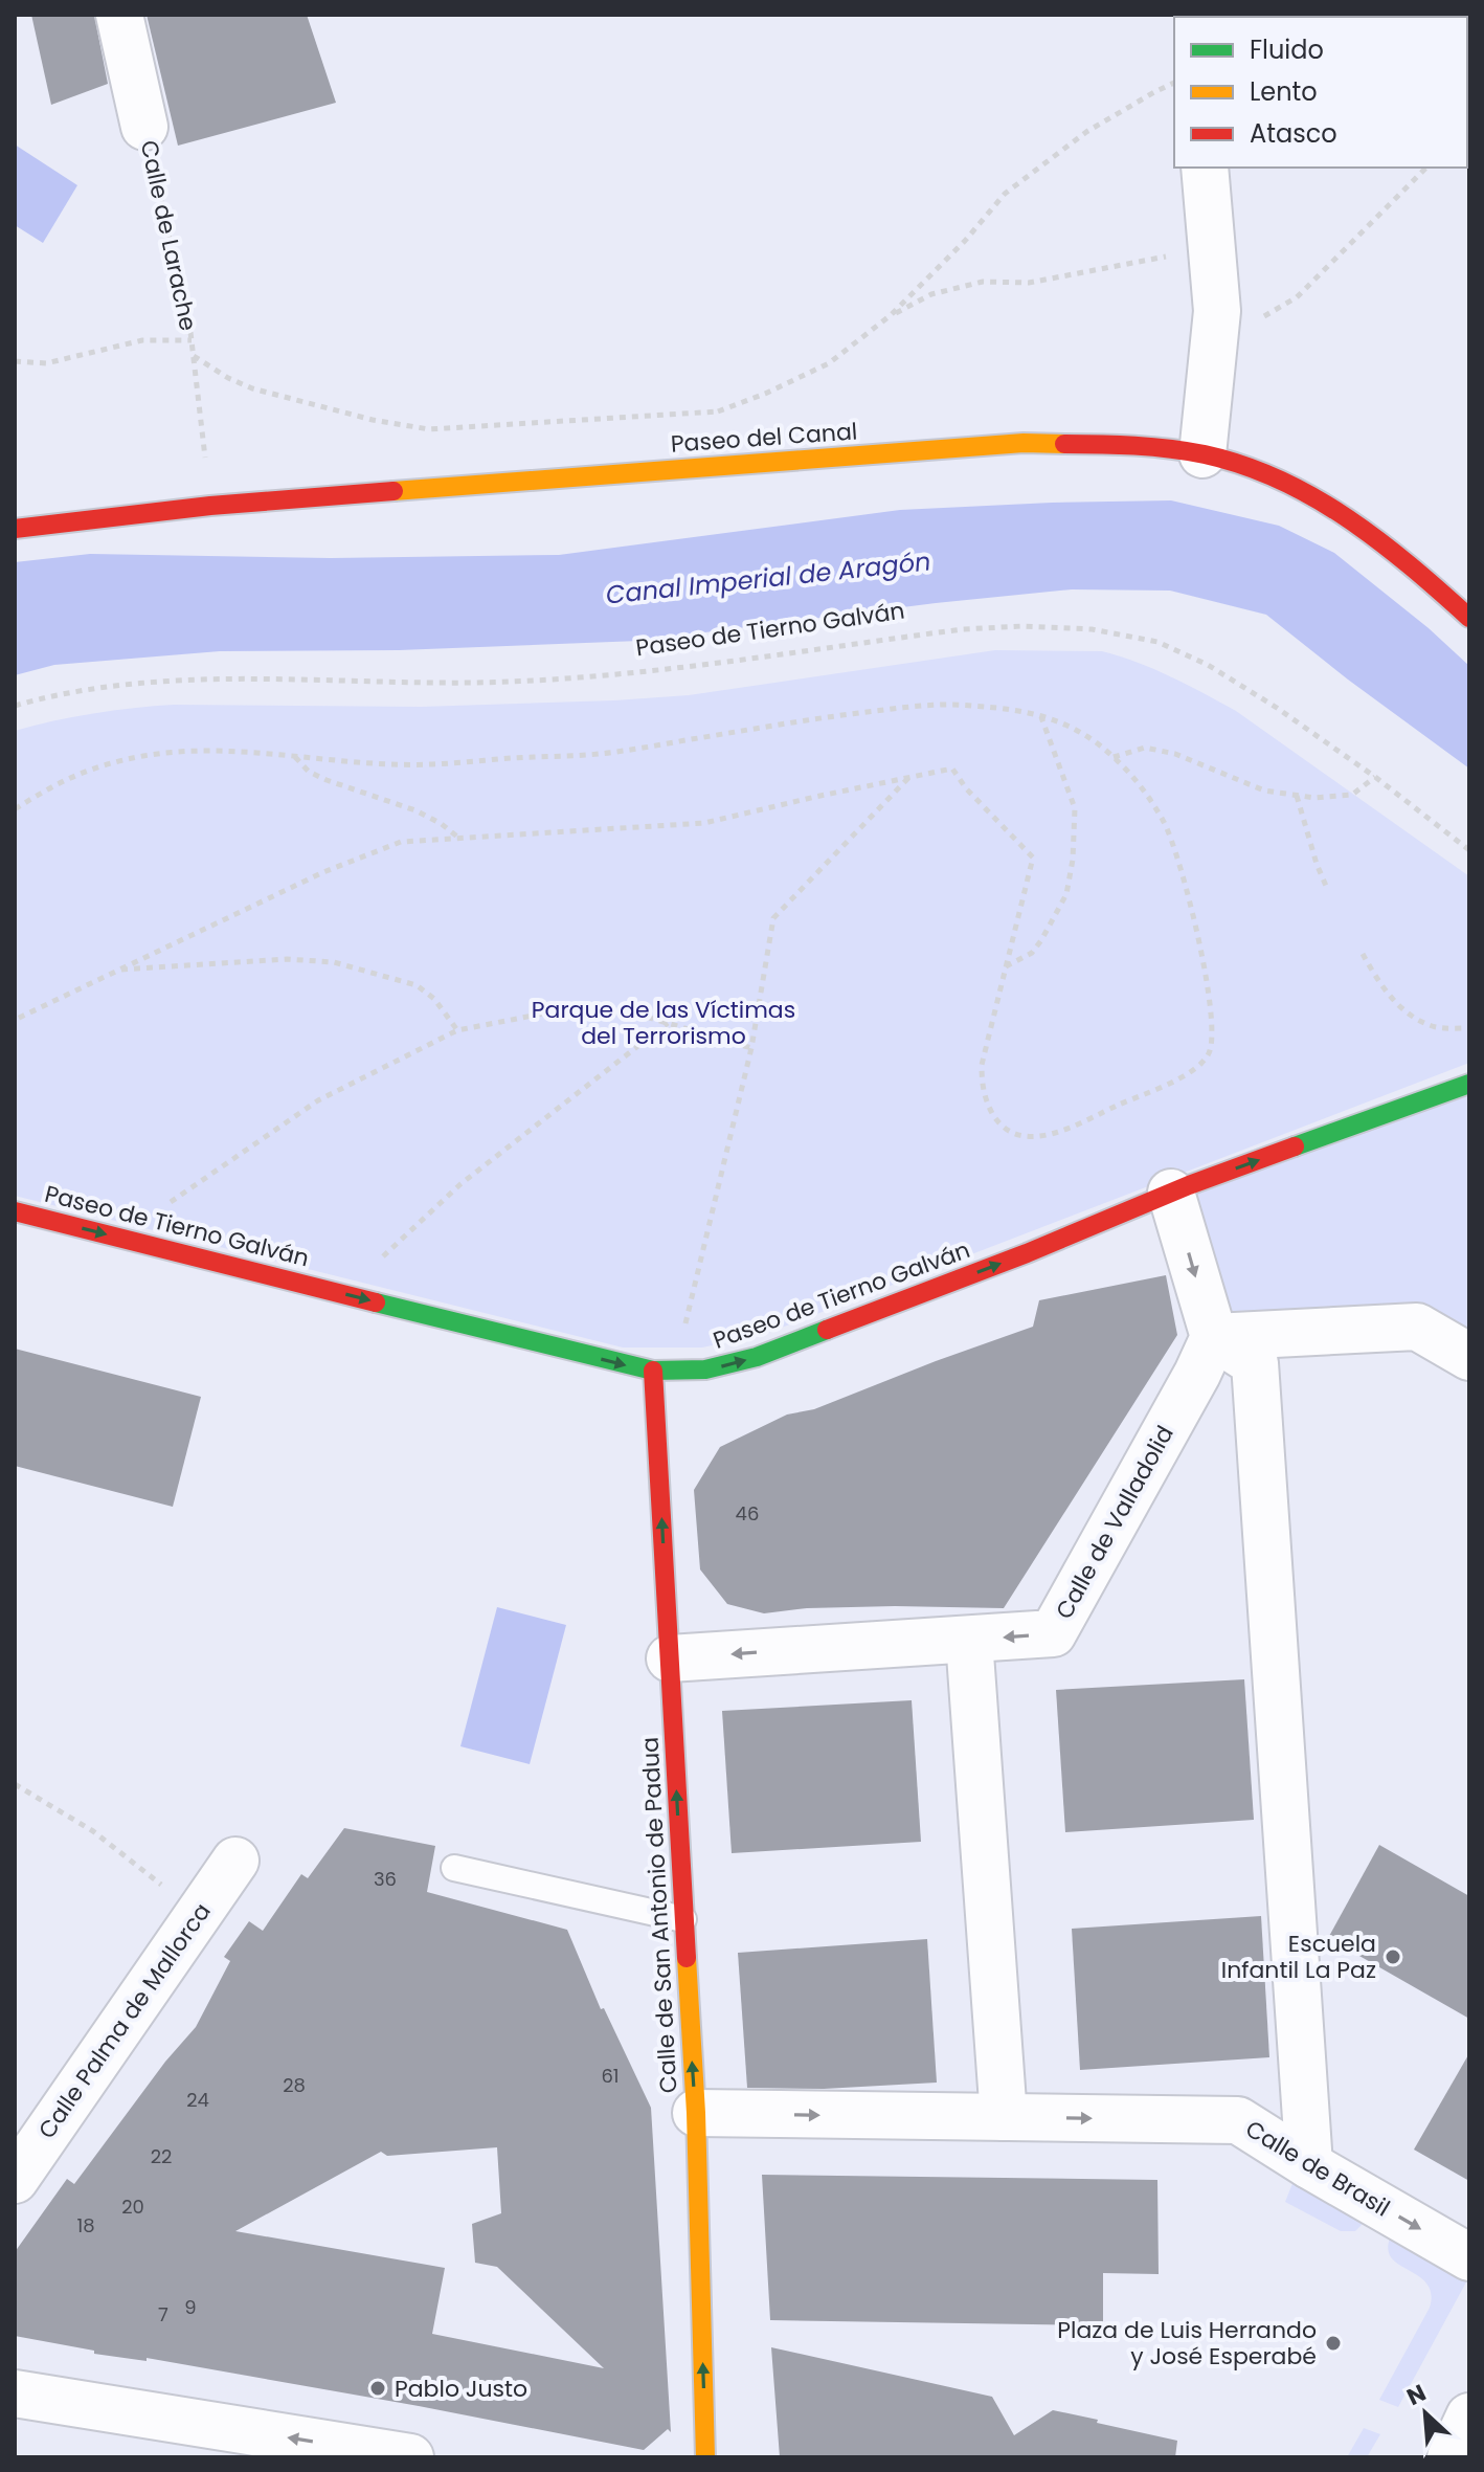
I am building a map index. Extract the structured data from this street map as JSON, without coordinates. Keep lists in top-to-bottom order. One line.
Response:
{"streets":{"street":["Calle de Larache","Paseo del Canal","Paseo de Tierno Galván","Calle de Valladolid","Calle de San Antonio de Padua","Calle Palma de Mallorca","Calle de Brasil"]},"crossings":[["Paseo de Tierno Galván","Calle de San Antonio de Padua"],["Calle de Valladolid","Calle de San Antonio de Padua"],["Calle de San Antonio de Padua","Calle de Brasil"]],"one_way":["Paseo de Tierno Galván","Calle de Valladolid","Calle de San Antonio de Padua","Calle de Brasil"],"water":["Canal Imperial de Aragón"],"parks":["Parque de las Víctimas del Terrorismo"],"places":["Escuela Infantil La Paz","Plaza de Luis Herrando y José Esperabé","Pablo Justo"],"house_numbers":["46","36","61","28","24","22","20","18","9","7"],"legend":["Fluido","Lento","Atasco"],"north":"top left"}
